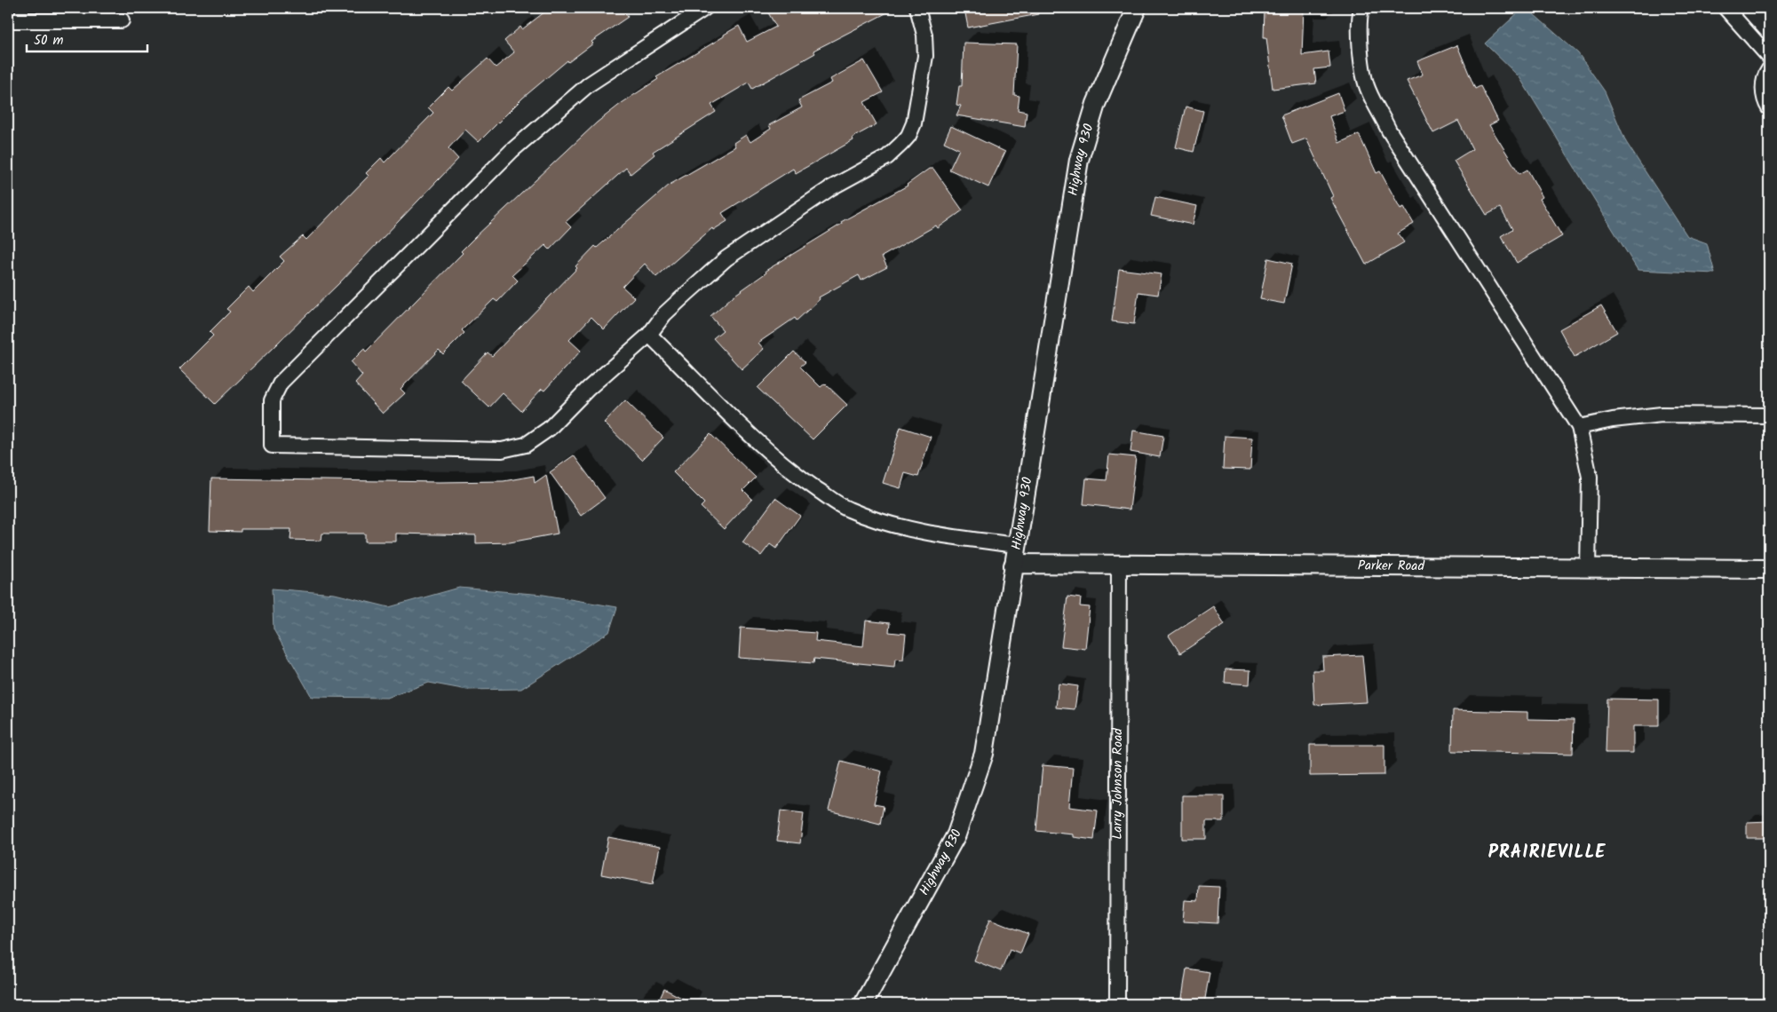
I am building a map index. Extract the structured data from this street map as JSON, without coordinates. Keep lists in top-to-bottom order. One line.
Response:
{"streets":{"street":["Highway 930","Parker Road","Larry Johnson Road"]},"crossings":[["Highway 930","Parker Road"],["Parker Road","Larry Johnson Road"]],"districts":["PRAIRIEVILLE"],"scale_bar":"50 m"}
